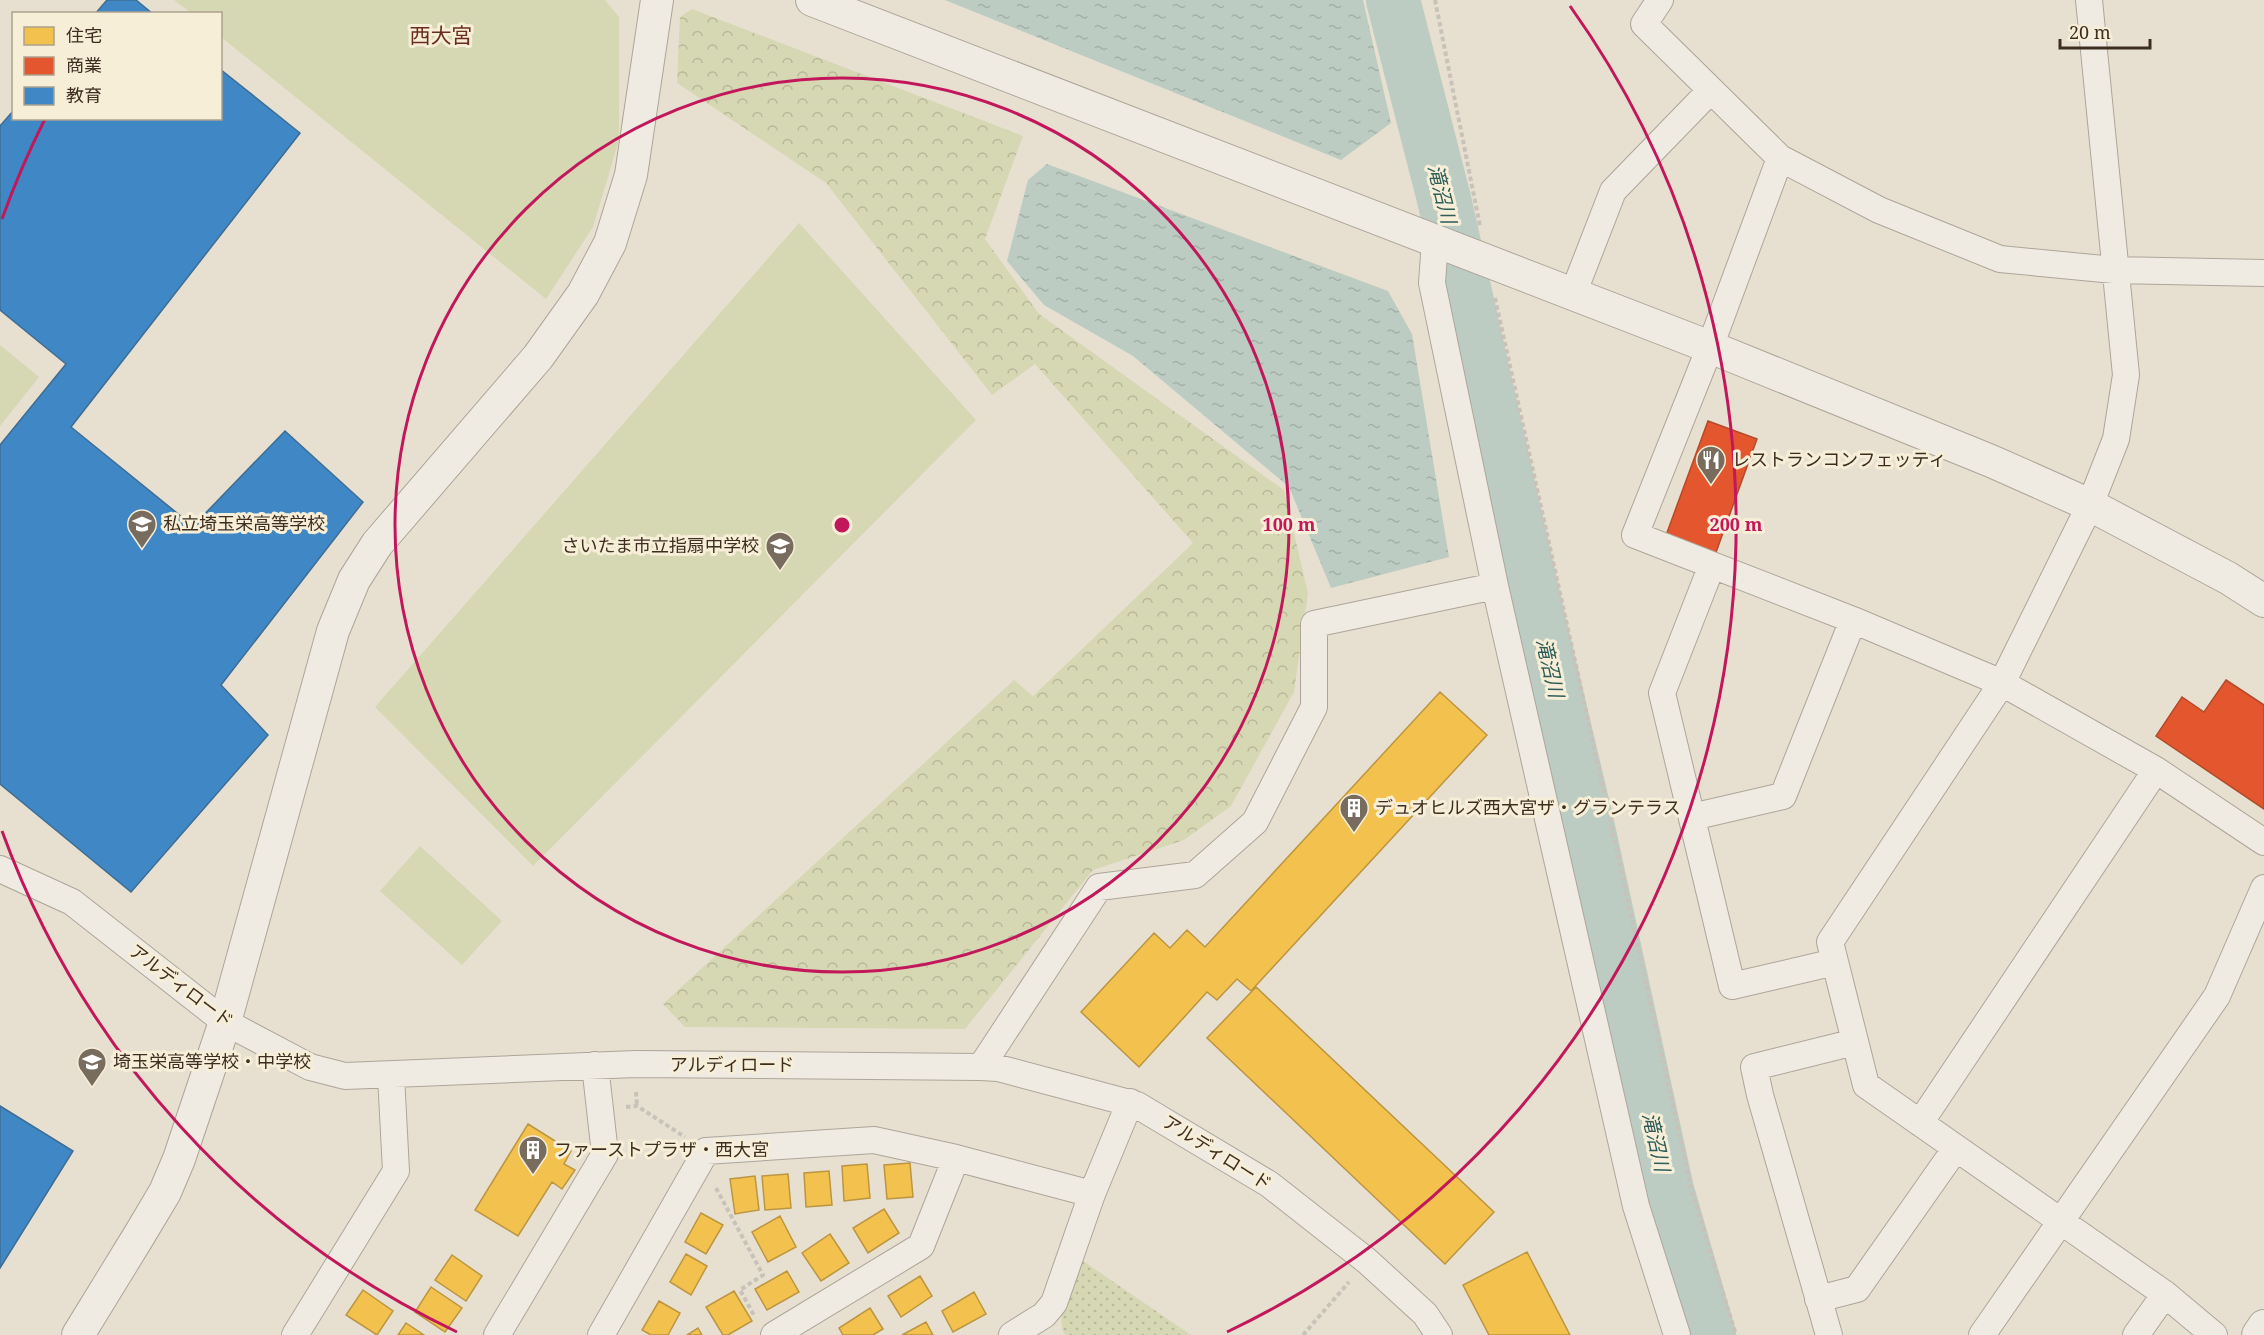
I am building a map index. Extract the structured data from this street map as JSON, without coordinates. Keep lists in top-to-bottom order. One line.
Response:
{"streets":{"street":["アルディロード"]},"districts":["西大宮"],"water":["滝沼川"],"places":{"restaurant":["レストランコンフェッティ"],"school or university":["私立埼玉栄高等学校","さいたま市立指扇中学校","埼玉栄高等学校・中学校"],"building":["デュオヒルズ西大宮ザ・グランテラス","ファーストプラザ・西大宮"]},"legend":["住宅","商業","教育"],"scale_bar":"20 m","rings":["100 m","200 m"]}
